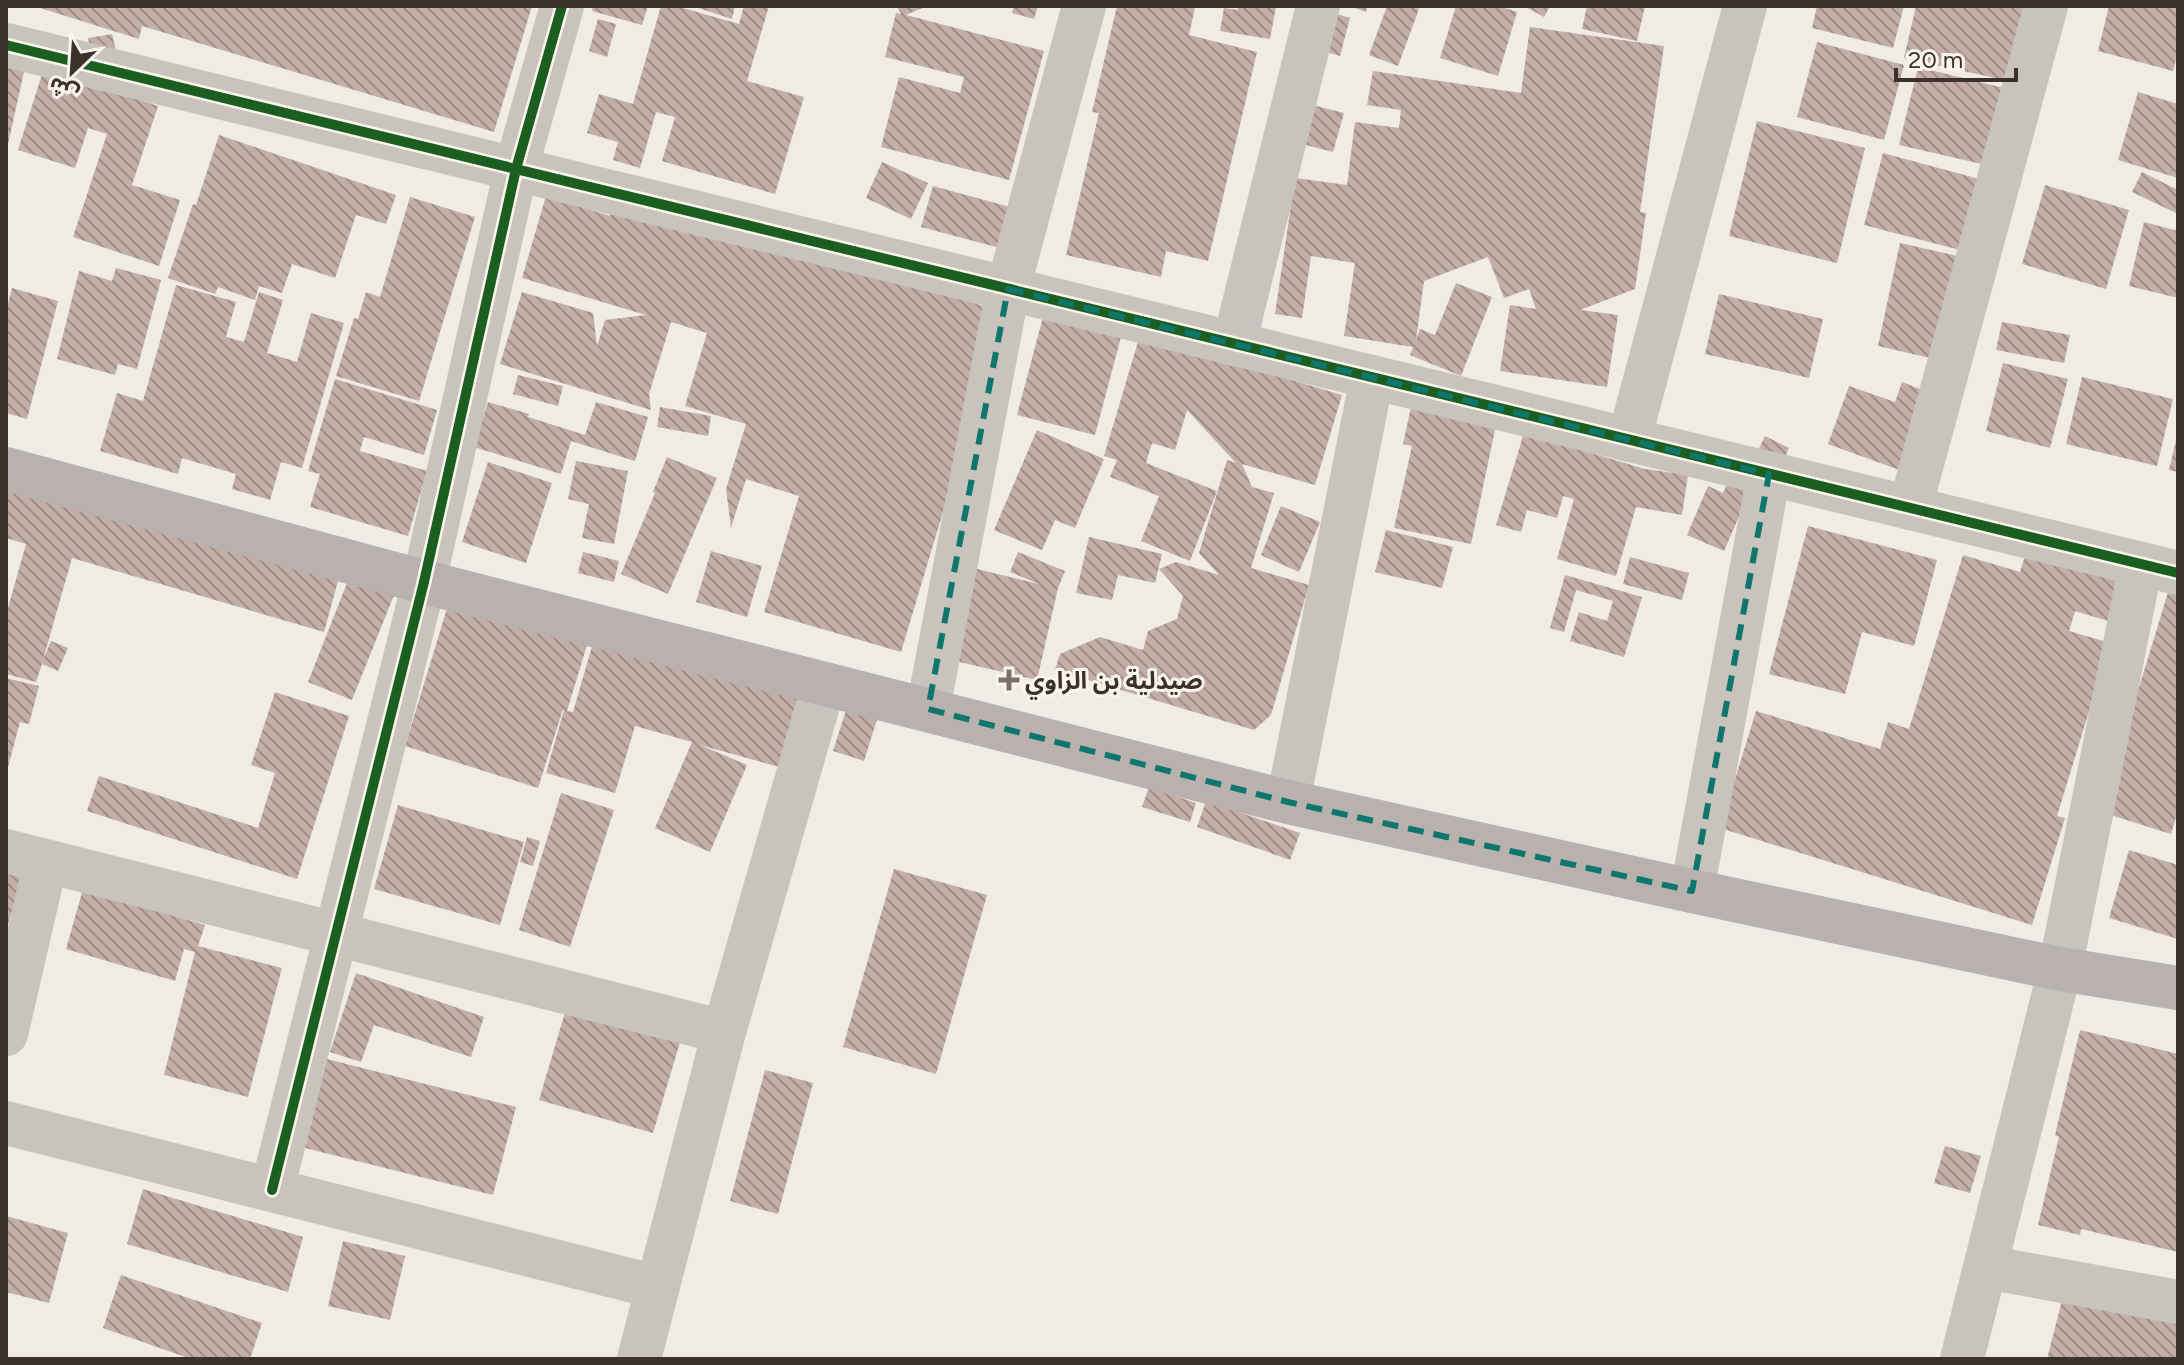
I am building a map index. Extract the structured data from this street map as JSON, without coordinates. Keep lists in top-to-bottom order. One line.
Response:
{"places":{"health":["صيدلية بن الزاوي"]},"scale_bar":"20 m","north":"bottom left"}
